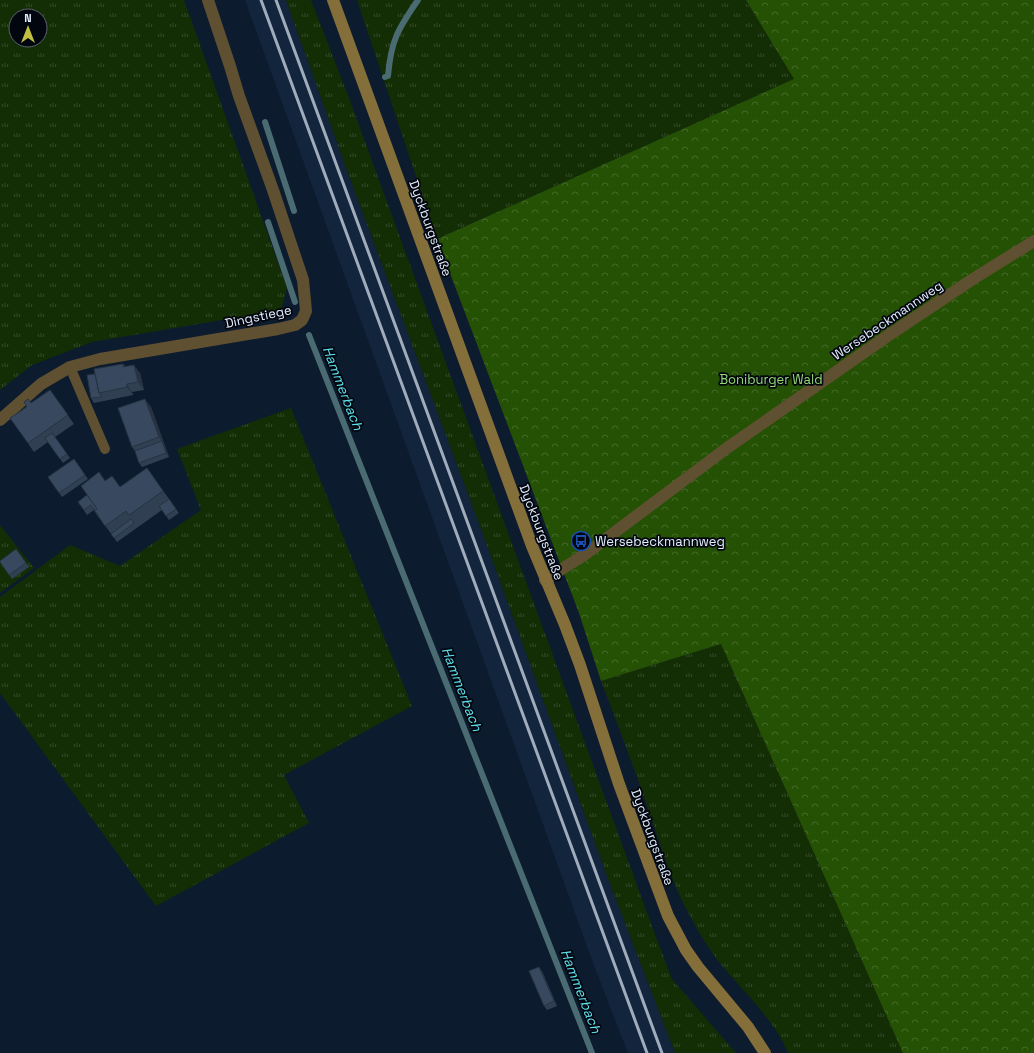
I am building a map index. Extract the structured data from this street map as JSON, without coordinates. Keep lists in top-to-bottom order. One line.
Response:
{"streets":{"street":["Dyckburgstraße","Dingstiege","Wersebeckmannweg"]},"crossings":[["Dyckburgstraße","Wersebeckmannweg"]],"water":["Hammerbach"],"parks":["Boniburger Wald"],"places":{"bus stop":["Wersebeckmannweg"]},"north":"top"}
